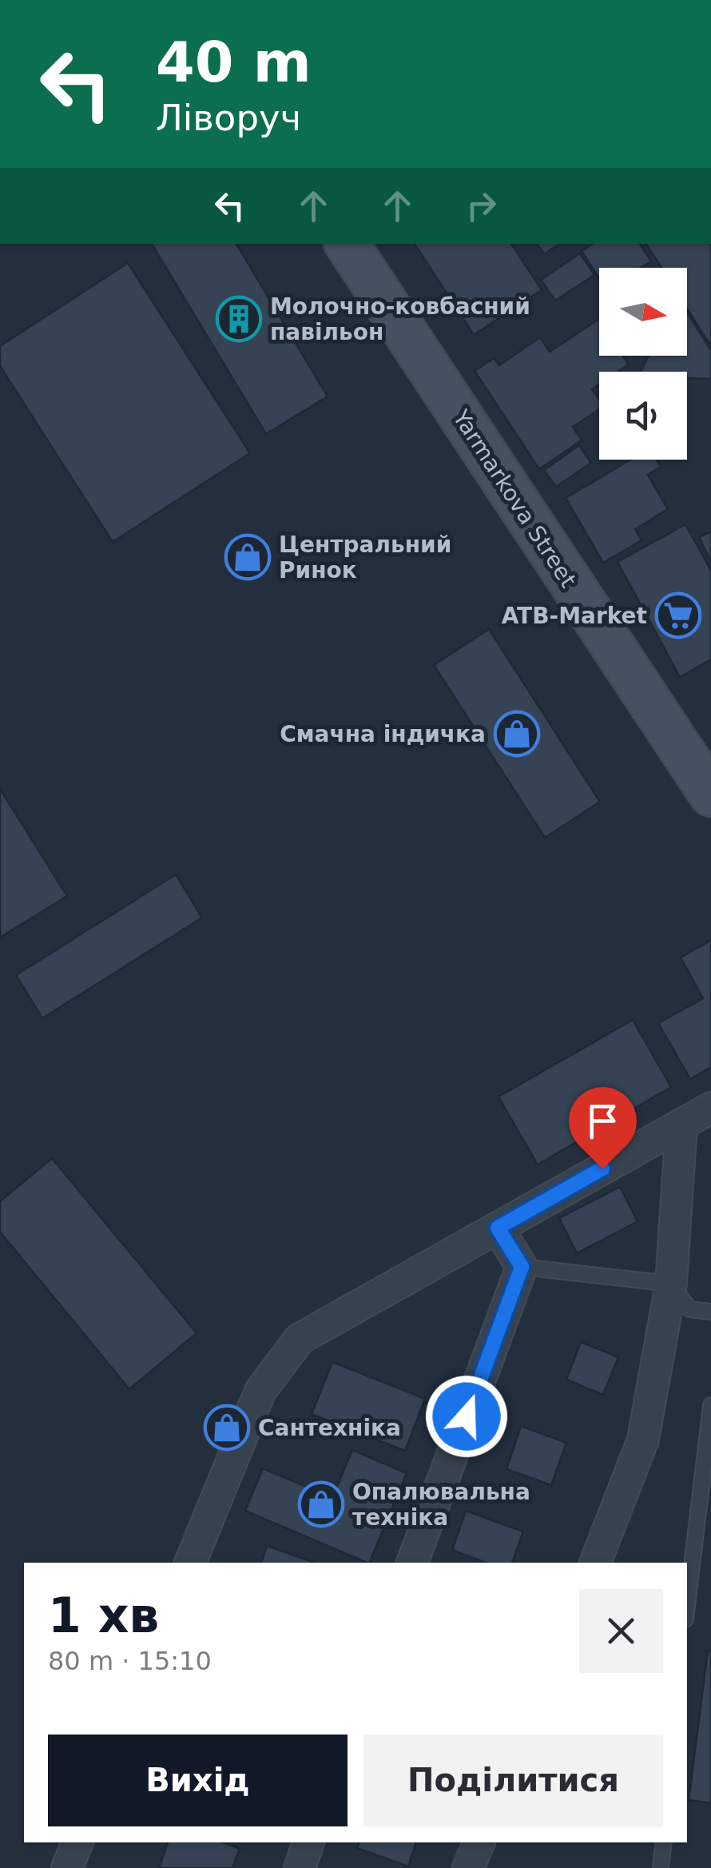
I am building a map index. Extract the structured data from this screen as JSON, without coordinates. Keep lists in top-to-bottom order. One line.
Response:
{"streets":{"street":["Yarmarkova Street"]},"places":{"building":["Молочно-ковбасний павільон"],"shop":["Центральний Ринок","Смачна індичка","Сантехніка","Опалювальна техніка"],"supermarket":["ATB-Market"]},"north":"right","page":{"turn":["40 m","Ліворуч"],"heading":["1 хв","80 m · 15:10"],"buttons":["Вихід","Поділитися"]}}
